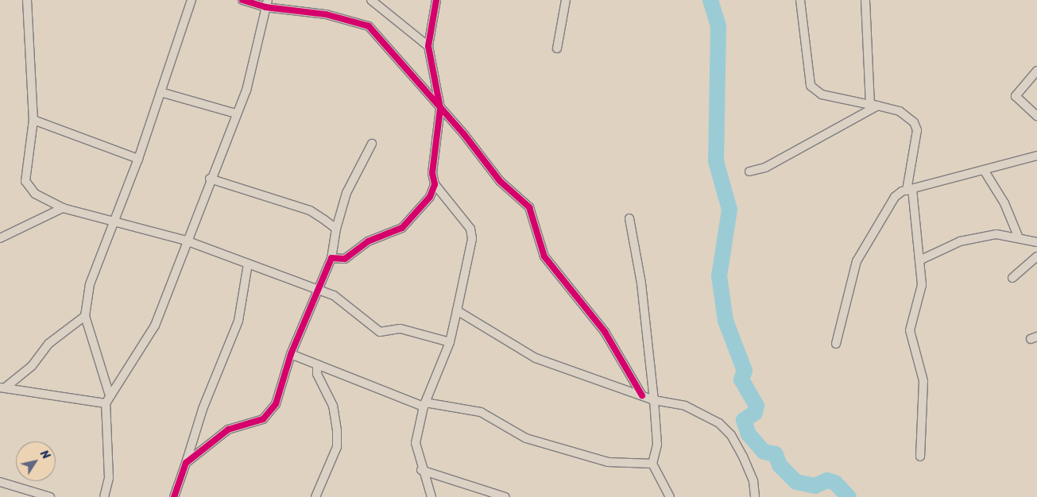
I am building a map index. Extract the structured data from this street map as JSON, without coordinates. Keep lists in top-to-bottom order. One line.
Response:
{"north":"top right"}
